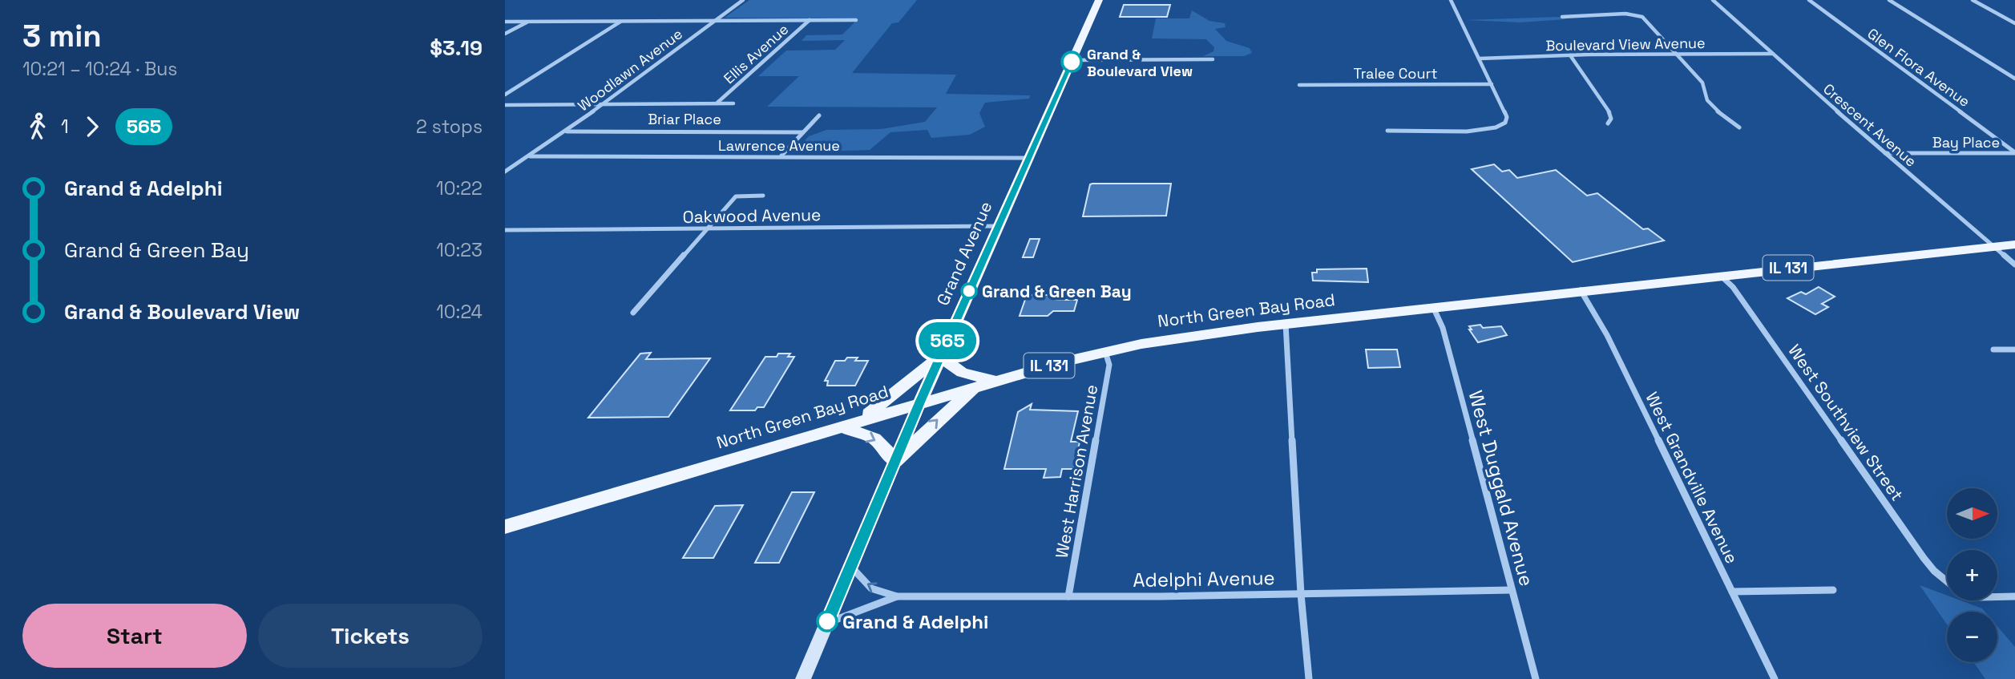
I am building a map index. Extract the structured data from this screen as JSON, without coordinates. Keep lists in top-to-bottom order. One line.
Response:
{"streets":{"main road":["Grand Avenue","IL 131","North Green Bay Road"],"street":["Boulevard View Avenue","Ellis Avenue","Glen Flora Avenue","Woodlawn Avenue","Tralee Court","Briar Place","Crescent Avenue","Bay Place","Lawrence Avenue","Oakwood Avenue","West Southview Street","West Harrison Avenue","West Grandville Avenue","West Duggald Avenue","Adelphi Avenue"]},"crossings":[["Boulevard View Avenue","Crescent Avenue"],["Glen Flora Avenue","Bay Place"],["Woodlawn Avenue","Briar Place"],["Woodlawn Avenue","Lawrence Avenue"],["Crescent Avenue","Bay Place"],["Crescent Avenue","North Green Bay Road"],["Lawrence Avenue","Grand Avenue"],["Oakwood Avenue","Grand Avenue"],["Grand Avenue","North Green Bay Road"],["Grand Avenue","Adelphi Avenue"],["North Green Bay Road","West Southview Street"],["North Green Bay Road","West Harrison Avenue"],["North Green Bay Road","West Grandville Avenue"],["North Green Bay Road","West Duggald Avenue"],["West Harrison Avenue","Adelphi Avenue"],["West Duggald Avenue","Adelphi Avenue"]],"places":["Grand & Boulevard View","Grand & Green Bay","Grand & Adelphi"],"lines":["bus line 565"],"north":"right","page":{"heading":["3 min","10:21 – 10:24 · Bus","$3.19"],"on_map":"565","legs":["1","565","2 stops"],"list":[{"name":"Grand & Adelphi","value":"10:22"},{"name":"Grand & Green Bay","value":"10:23"},{"name":"Grand & Boulevard View","value":"10:24"}],"map_buttons":["+","−"],"buttons":["Start","Tickets"]}}
